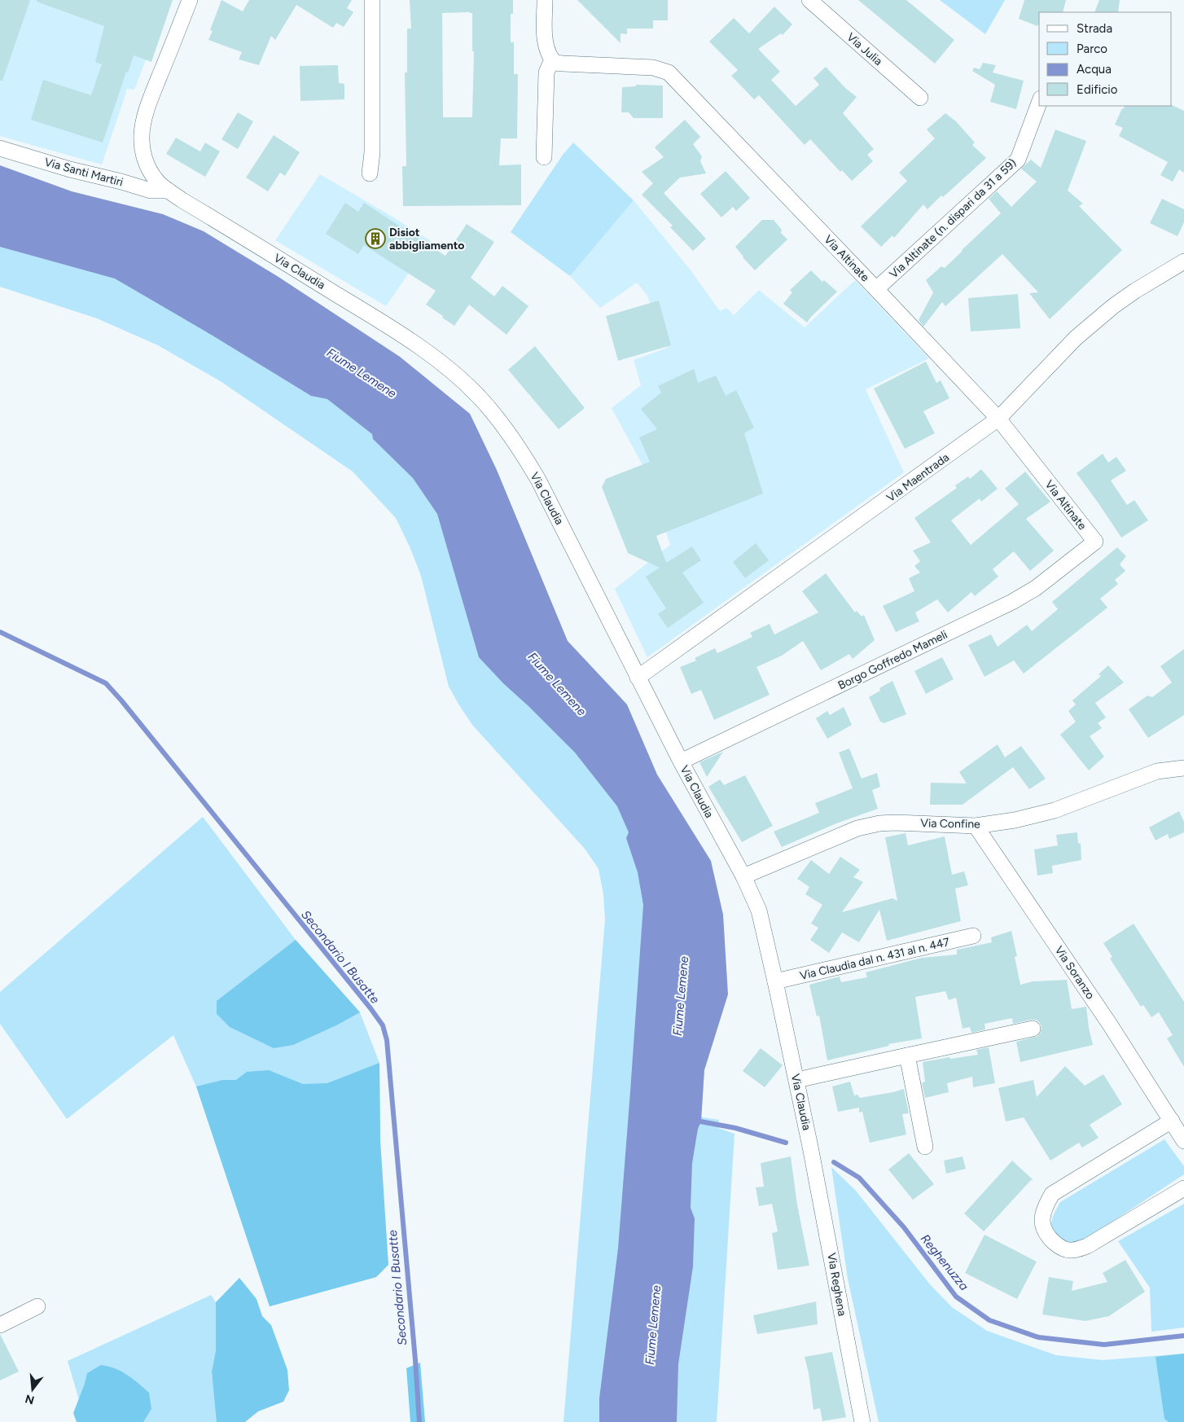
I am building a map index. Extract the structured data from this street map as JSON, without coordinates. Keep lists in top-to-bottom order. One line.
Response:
{"streets":{"street":["Via Julia","Via Santi Martiri","Via Altinate (n. dispari da 31 a 59)","Via Altinate","Via Claudia","Via Maentrada","Borgo Goffredo Mameli","Via Confine","Via Claudia dal n. 431 al n. 447","Via Soranzo","Via Reghena"]},"crossings":[["Via Santi Martiri","Via Claudia"],["Via Altinate (n. dispari da 31 a 59)","Via Altinate"],["Via Altinate","Via Maentrada"],["Via Altinate","Borgo Goffredo Mameli"],["Via Claudia","Via Maentrada"],["Via Claudia","Borgo Goffredo Mameli"],["Via Claudia","Via Confine"],["Via Claudia","Via Claudia dal n. 431 al n. 447"],["Via Claudia","Via Reghena"],["Via Confine","Via Soranzo"]],"water":["Fiume Lemene","Secondario I Busatte","Reghenuzza"],"places":{"building":["Disiot abbigliamento"]},"legend":["Strada","Parco","Acqua","Edificio"],"north":"bottom"}
